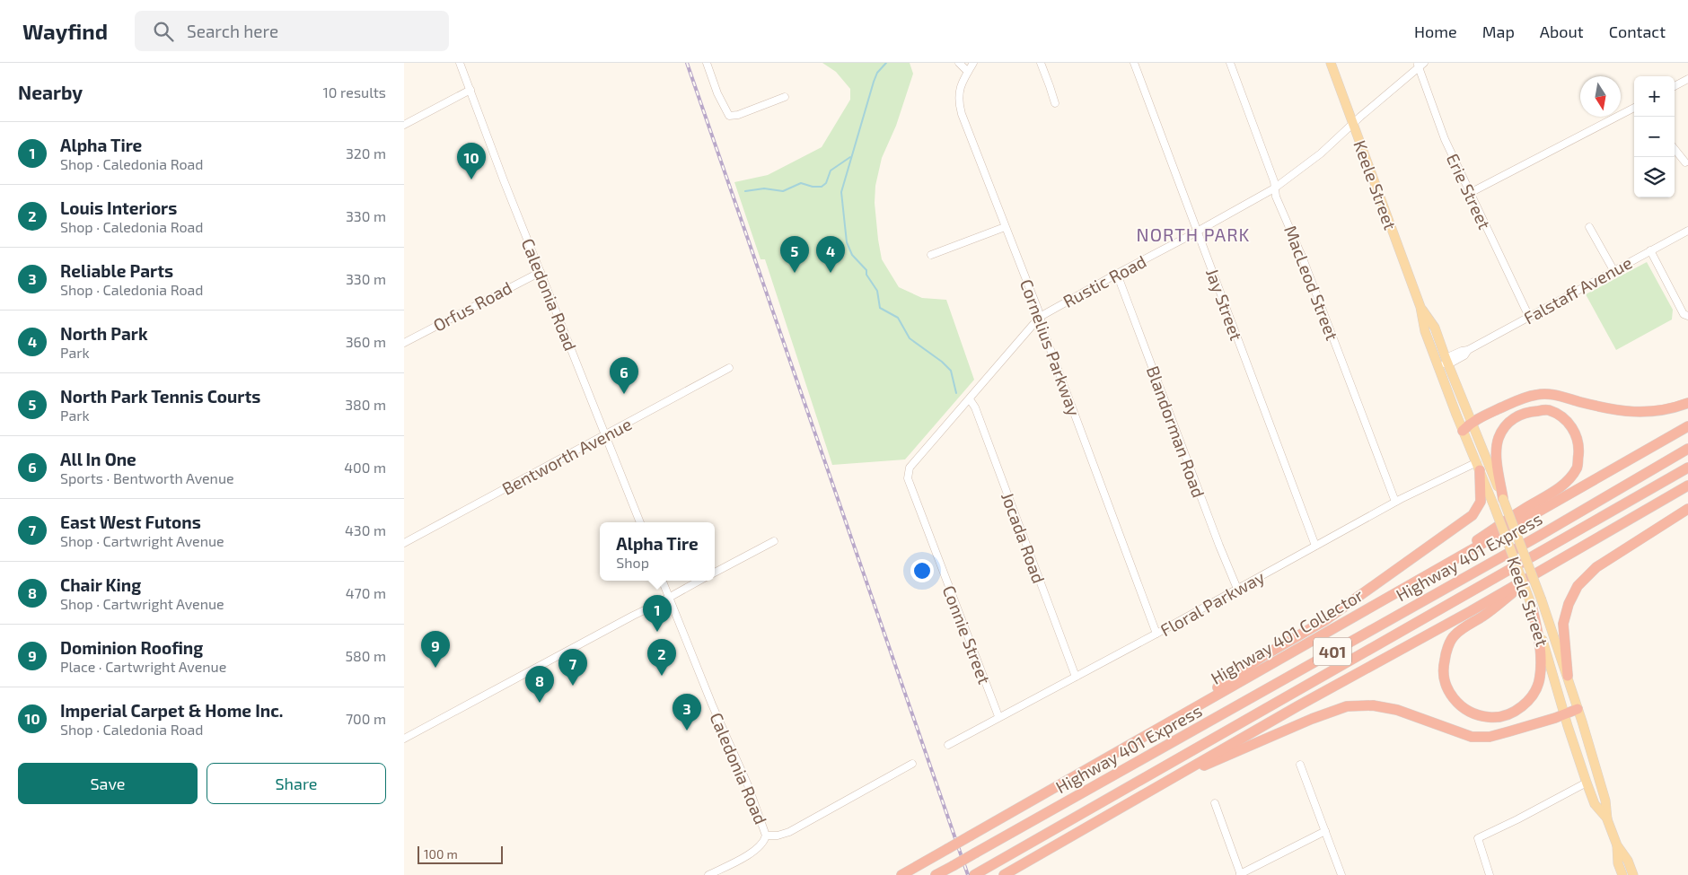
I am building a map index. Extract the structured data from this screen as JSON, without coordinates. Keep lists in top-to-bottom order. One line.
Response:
{"streets":{"highway":["Highway 401 Express","Highway 401 Collector","401"],"main road":["Keele Street"],"street":["Erie Street","Rustic Road","MacLeod Street","Falstaff Avenue","Caledonia Road","Jay Street","Orfus Road","Cornelius Parkway","Blandorman Road","Bentworth Avenue","Jocada Road","Floral Parkway","Connie Street"]},"crossings":[["Keele Street","Rustic Road"],["Keele Street","Falstaff Avenue"],["Keele Street","Floral Parkway"],["Erie Street","Rustic Road"],["Erie Street","Falstaff Avenue"],["Rustic Road","MacLeod Street"],["Rustic Road","Jay Street"],["Rustic Road","Cornelius Parkway"],["Rustic Road","Blandorman Road"],["Rustic Road","Jocada Road"],["Rustic Road","Connie Street"],["MacLeod Street","Floral Parkway"],["Caledonia Road","Orfus Road"],["Caledonia Road","Bentworth Avenue"],["Jay Street","Floral Parkway"],["Cornelius Parkway","Floral Parkway"],["Blandorman Road","Floral Parkway"],["Jocada Road","Floral Parkway"],["Floral Parkway","Connie Street"]],"districts":["NORTH PARK"],"scale_bar":"100 m","north":"bottom","page":{"header":"Wayfind","search":"Search here","nav":["Home","Map","About","Contact"],"heading":["Nearby","10 results"],"map_buttons":["+","−"],"list":[{"mark":"1","name":"Alpha Tire","note":"Shop · Caledonia Road","value":"320 m"},{"mark":"2","name":"Louis Interiors","note":"Shop · Caledonia Road","value":"330 m"},{"mark":"3","name":"Reliable Parts","note":"Shop · Caledonia Road","value":"330 m"},{"mark":"4","name":"North Park","note":"Park","value":"360 m"},{"mark":"5","name":"North Park Tennis Courts","note":"Park","value":"380 m"},{"mark":"6","name":"All In One","note":"Sports · Bentworth Avenue","value":"400 m"},{"mark":"7","name":"East West Futons","note":"Shop · Cartwright Avenue","value":"430 m"},{"mark":"8","name":"Chair King","note":"Shop · Cartwright Avenue","value":"470 m"},{"mark":"9","name":"Dominion Roofing","note":"Place · Cartwright Avenue","value":"580 m"},{"mark":"10","name":"Imperial Carpet & Home Inc.","note":"Shop · Caledonia Road","value":"700 m"}],"pins":["10","4","5","6","1","9","2","7","8","3"],"popup":["Alpha Tire","Shop"],"buttons":["Save","Share"],"scale":"100 m"}}
